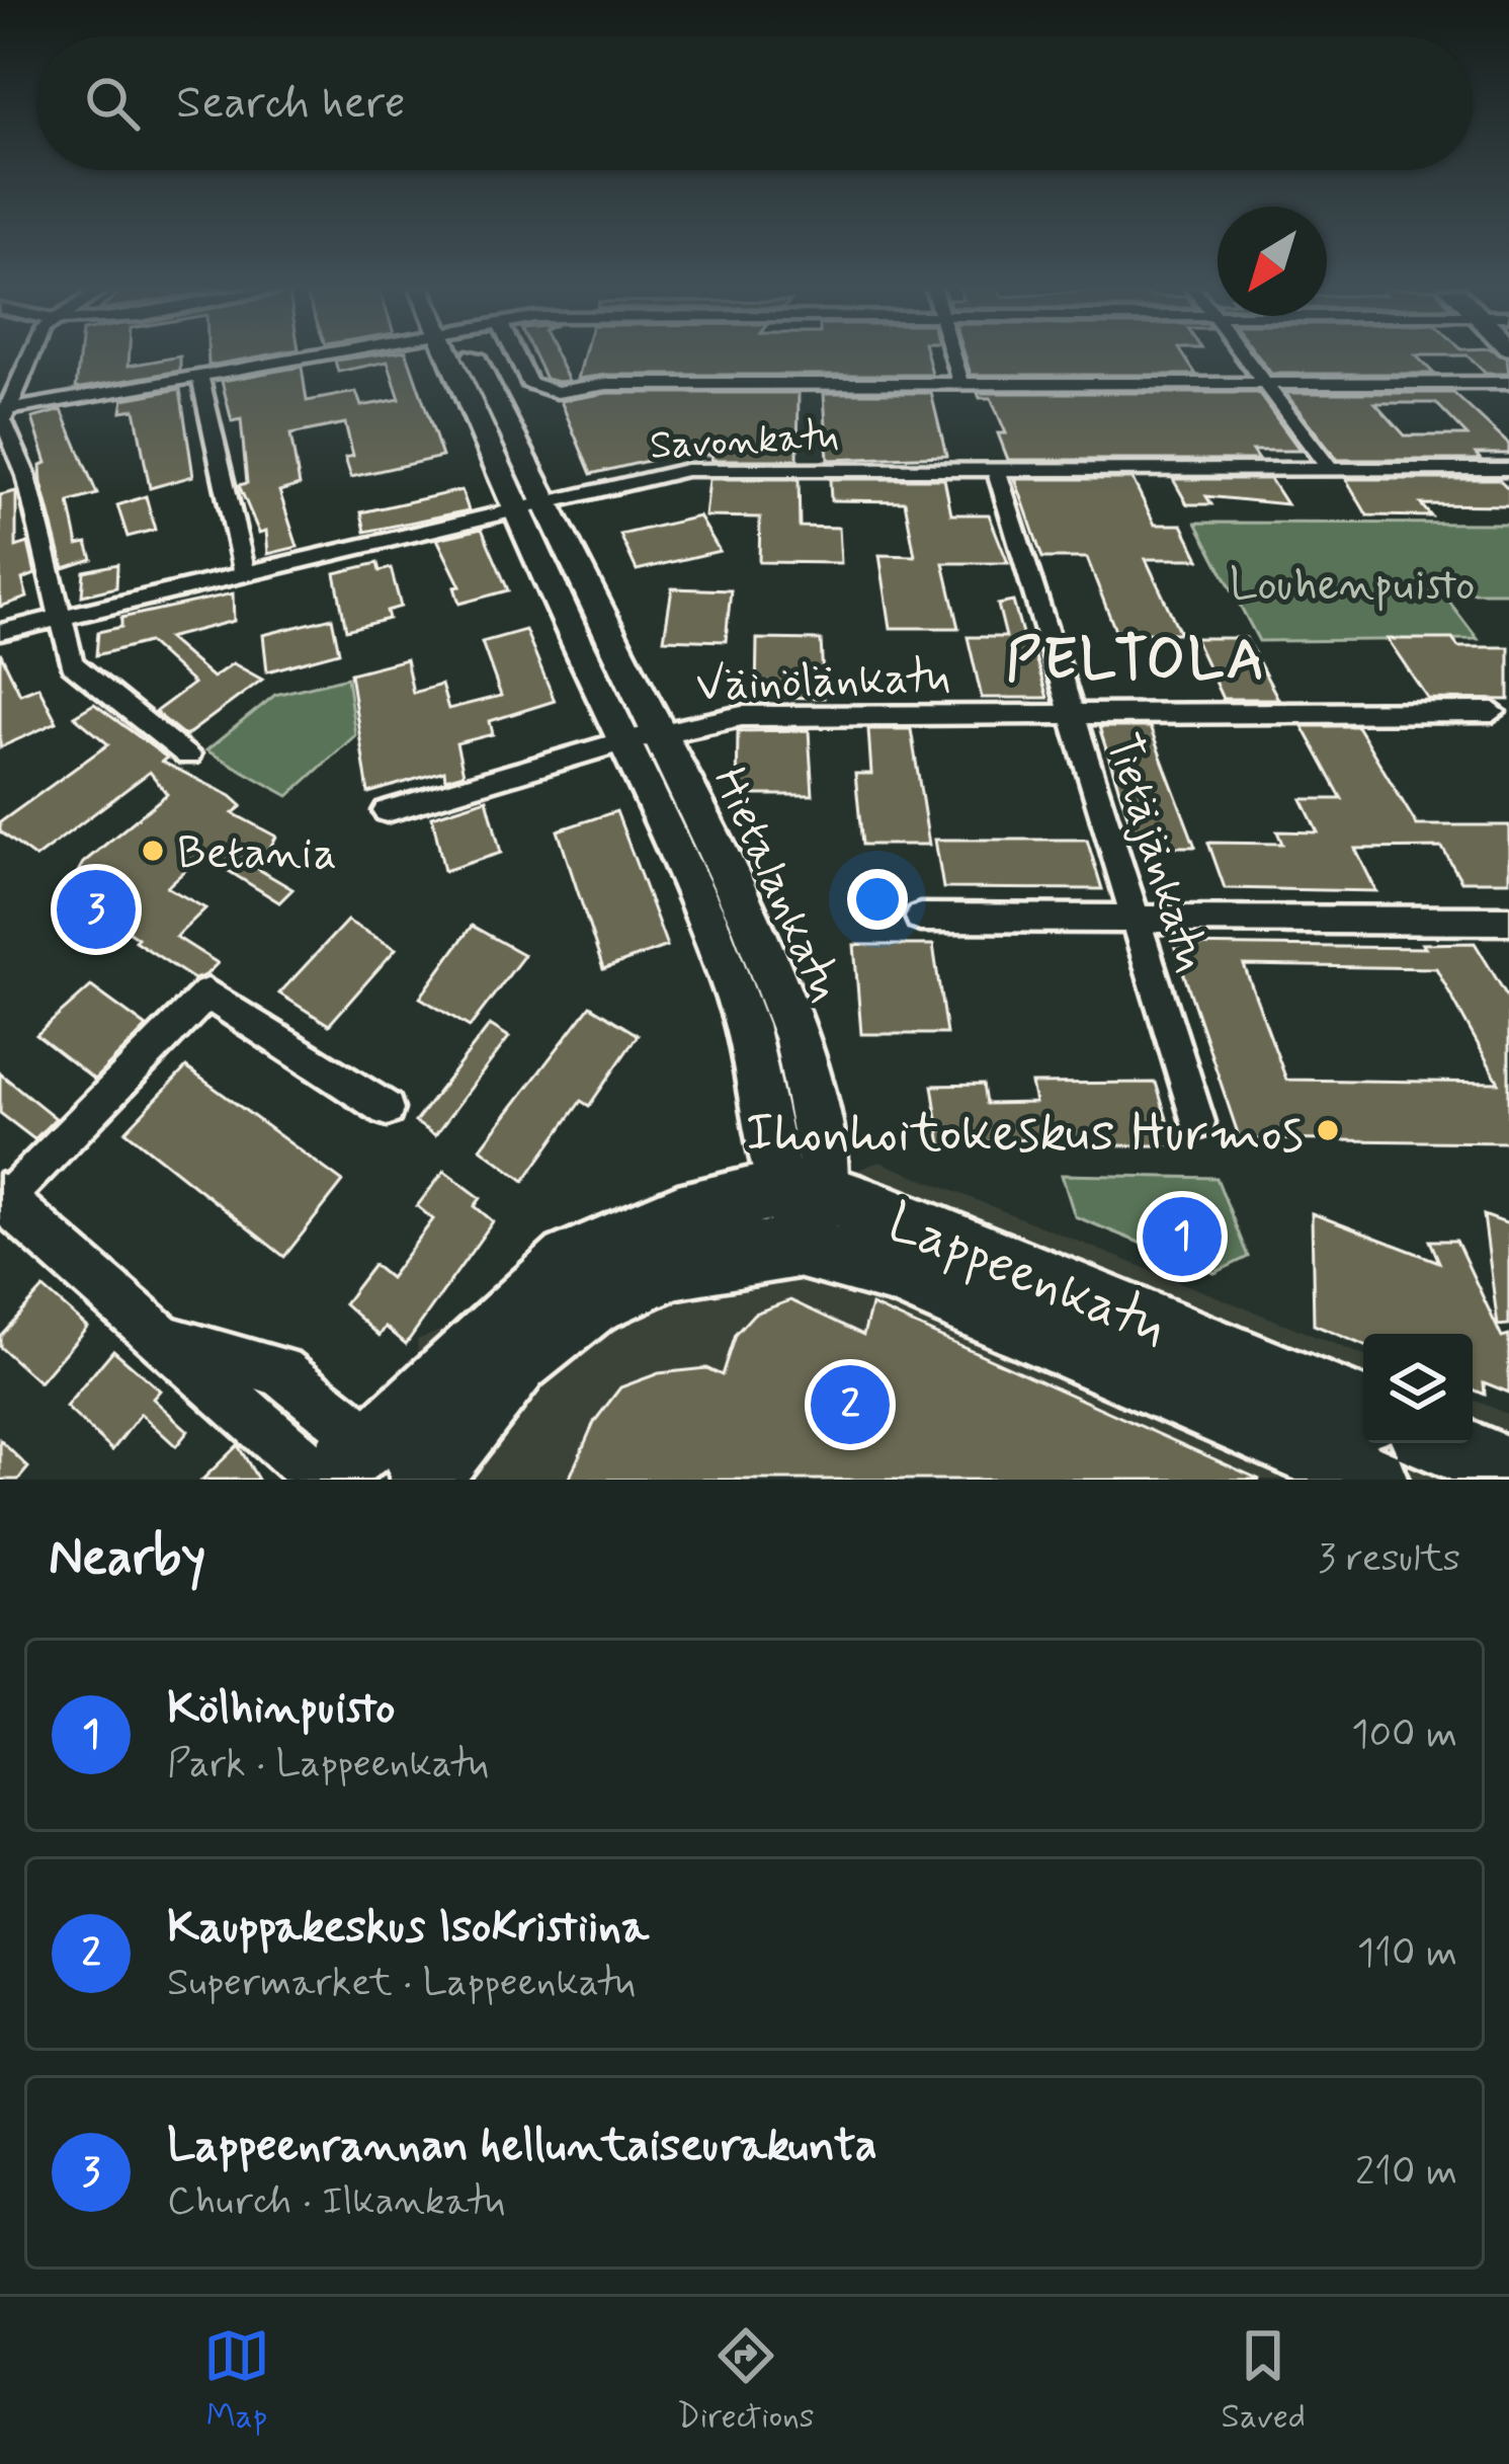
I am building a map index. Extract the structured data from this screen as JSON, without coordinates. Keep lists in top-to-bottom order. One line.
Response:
{"streets":{"main road":["Hietalankatu","Lappeenkatu"],"street":["Savonkatu","Väinölänkatu","Tietäjänkatu"]},"crossings":[["Savonkatu","Tietäjänkatu"],["Savonkatu","Hietalankatu"],["Väinölänkatu","Tietäjänkatu"],["Väinölänkatu","Hietalankatu"],["Hietalankatu","Lappeenkatu"]],"districts":["PELTOLA"],"parks":["Louhenpuisto"],"places":["Betania","Ihonhoitokeskus Hurmos"],"north":"bottom left","page":{"search":"Search here","pins":["3","1","2"],"heading":["Nearby","3 results"],"list":[{"mark":"1","name":"Kölhinpuisto","note":"Park · Lappeenkatu","value":"100 m"},{"mark":"2","name":"Kauppakeskus IsoKristiina","note":"Supermarket · Lappeenkatu","value":"110 m"},{"mark":"3","name":"Lappeenrannan helluntaiseurakunta","note":"Church · Ilkankatu","value":"210 m"}],"nav":["Map","Directions","Saved"]}}
